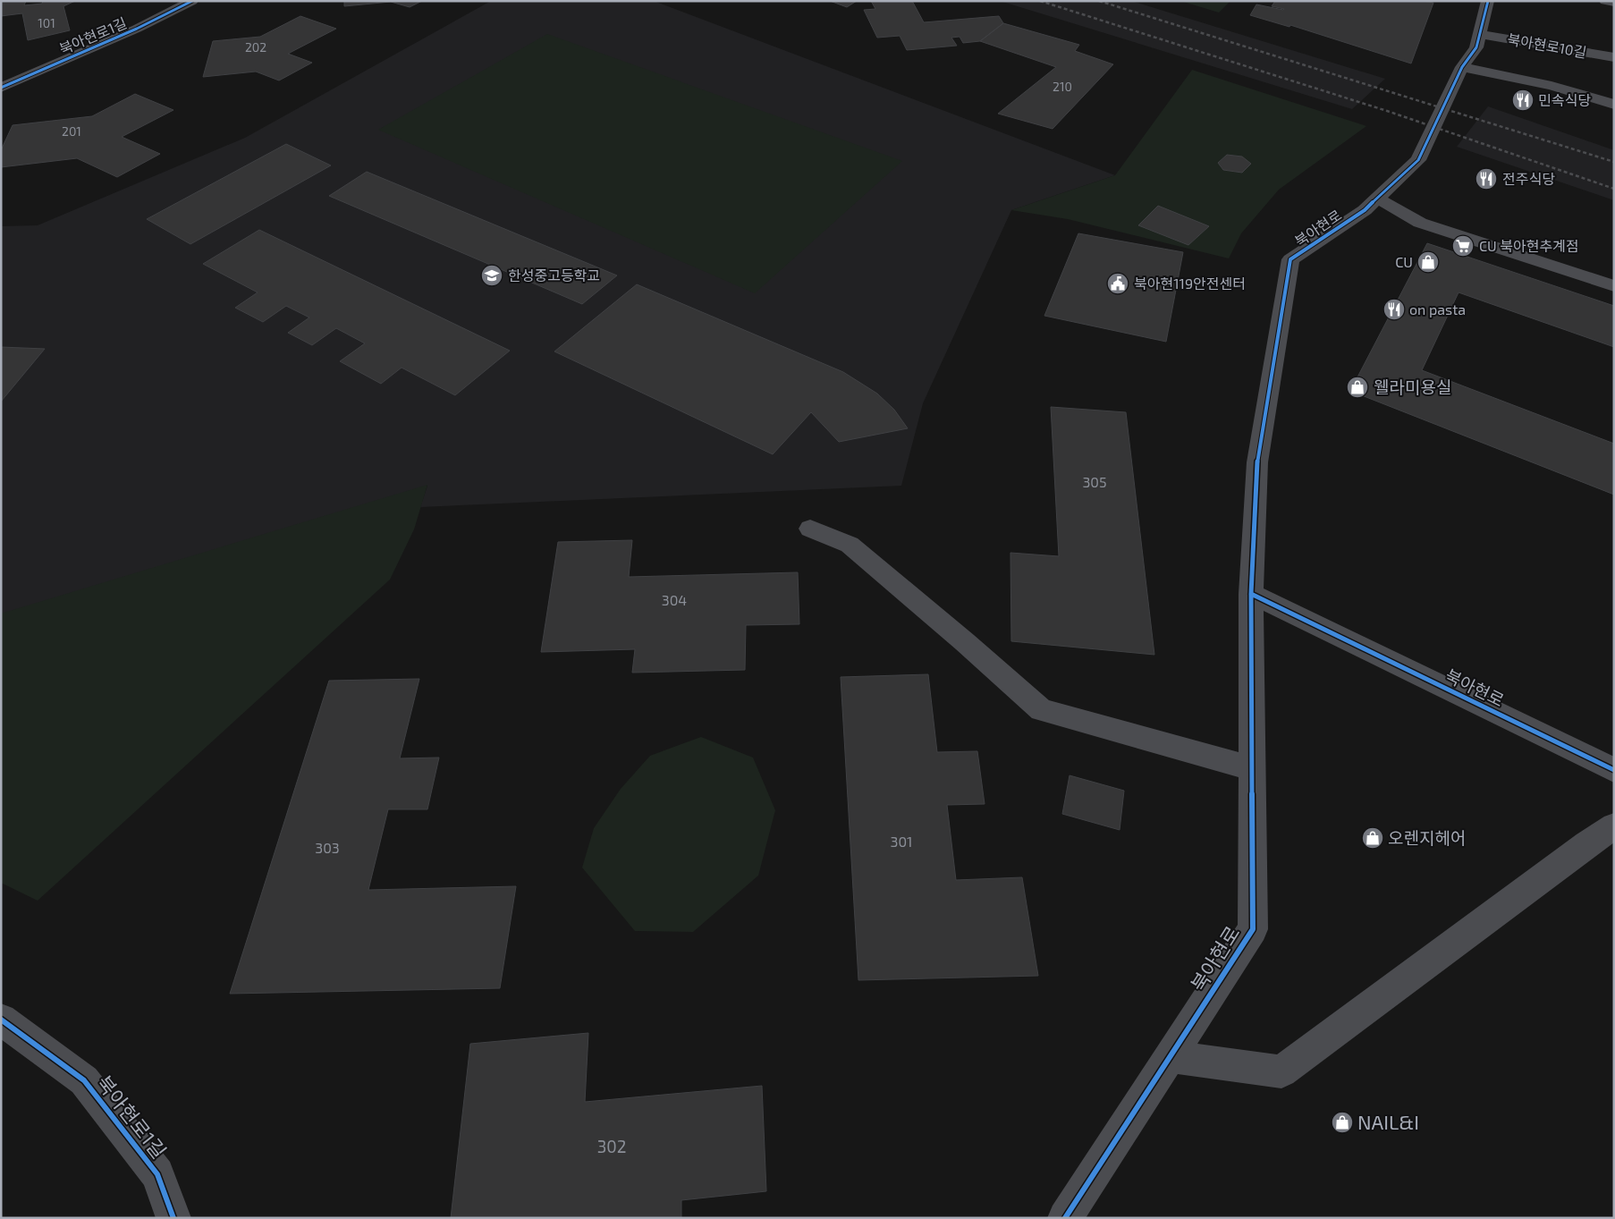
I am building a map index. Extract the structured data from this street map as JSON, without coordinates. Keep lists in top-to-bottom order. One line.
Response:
{"streets":{"street":["북아현로1길","북아현로10길","북아현로"]},"crossings":[["북아현로10길","북아현로"]],"places":{"restaurant":["민속식당","전주식당","on pasta"],"supermarket":["CU 북아현추계점"],"shop":["CU","웰라미용실","오렌지헤어","NAIL&I"],"school or university":["한성중고등학교"],"public building":["북아현119안전센터"]},"house_numbers":["101","202","210","201","305","304","301","303","302"]}
